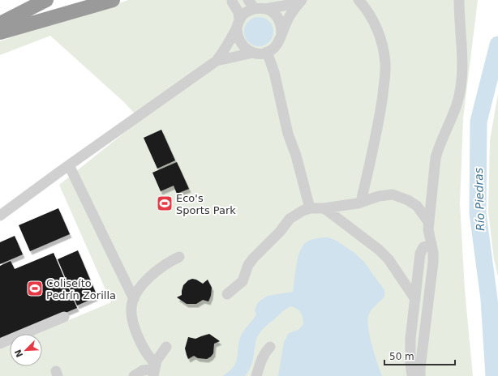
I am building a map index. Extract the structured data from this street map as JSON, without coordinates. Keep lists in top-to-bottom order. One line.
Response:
{"water":["Río Piedras"],"places":{"sports":["Eco's Sports Park","Coliseíto Pedrín Zorilla"]},"scale_bar":"50 m","north":"bottom left"}
